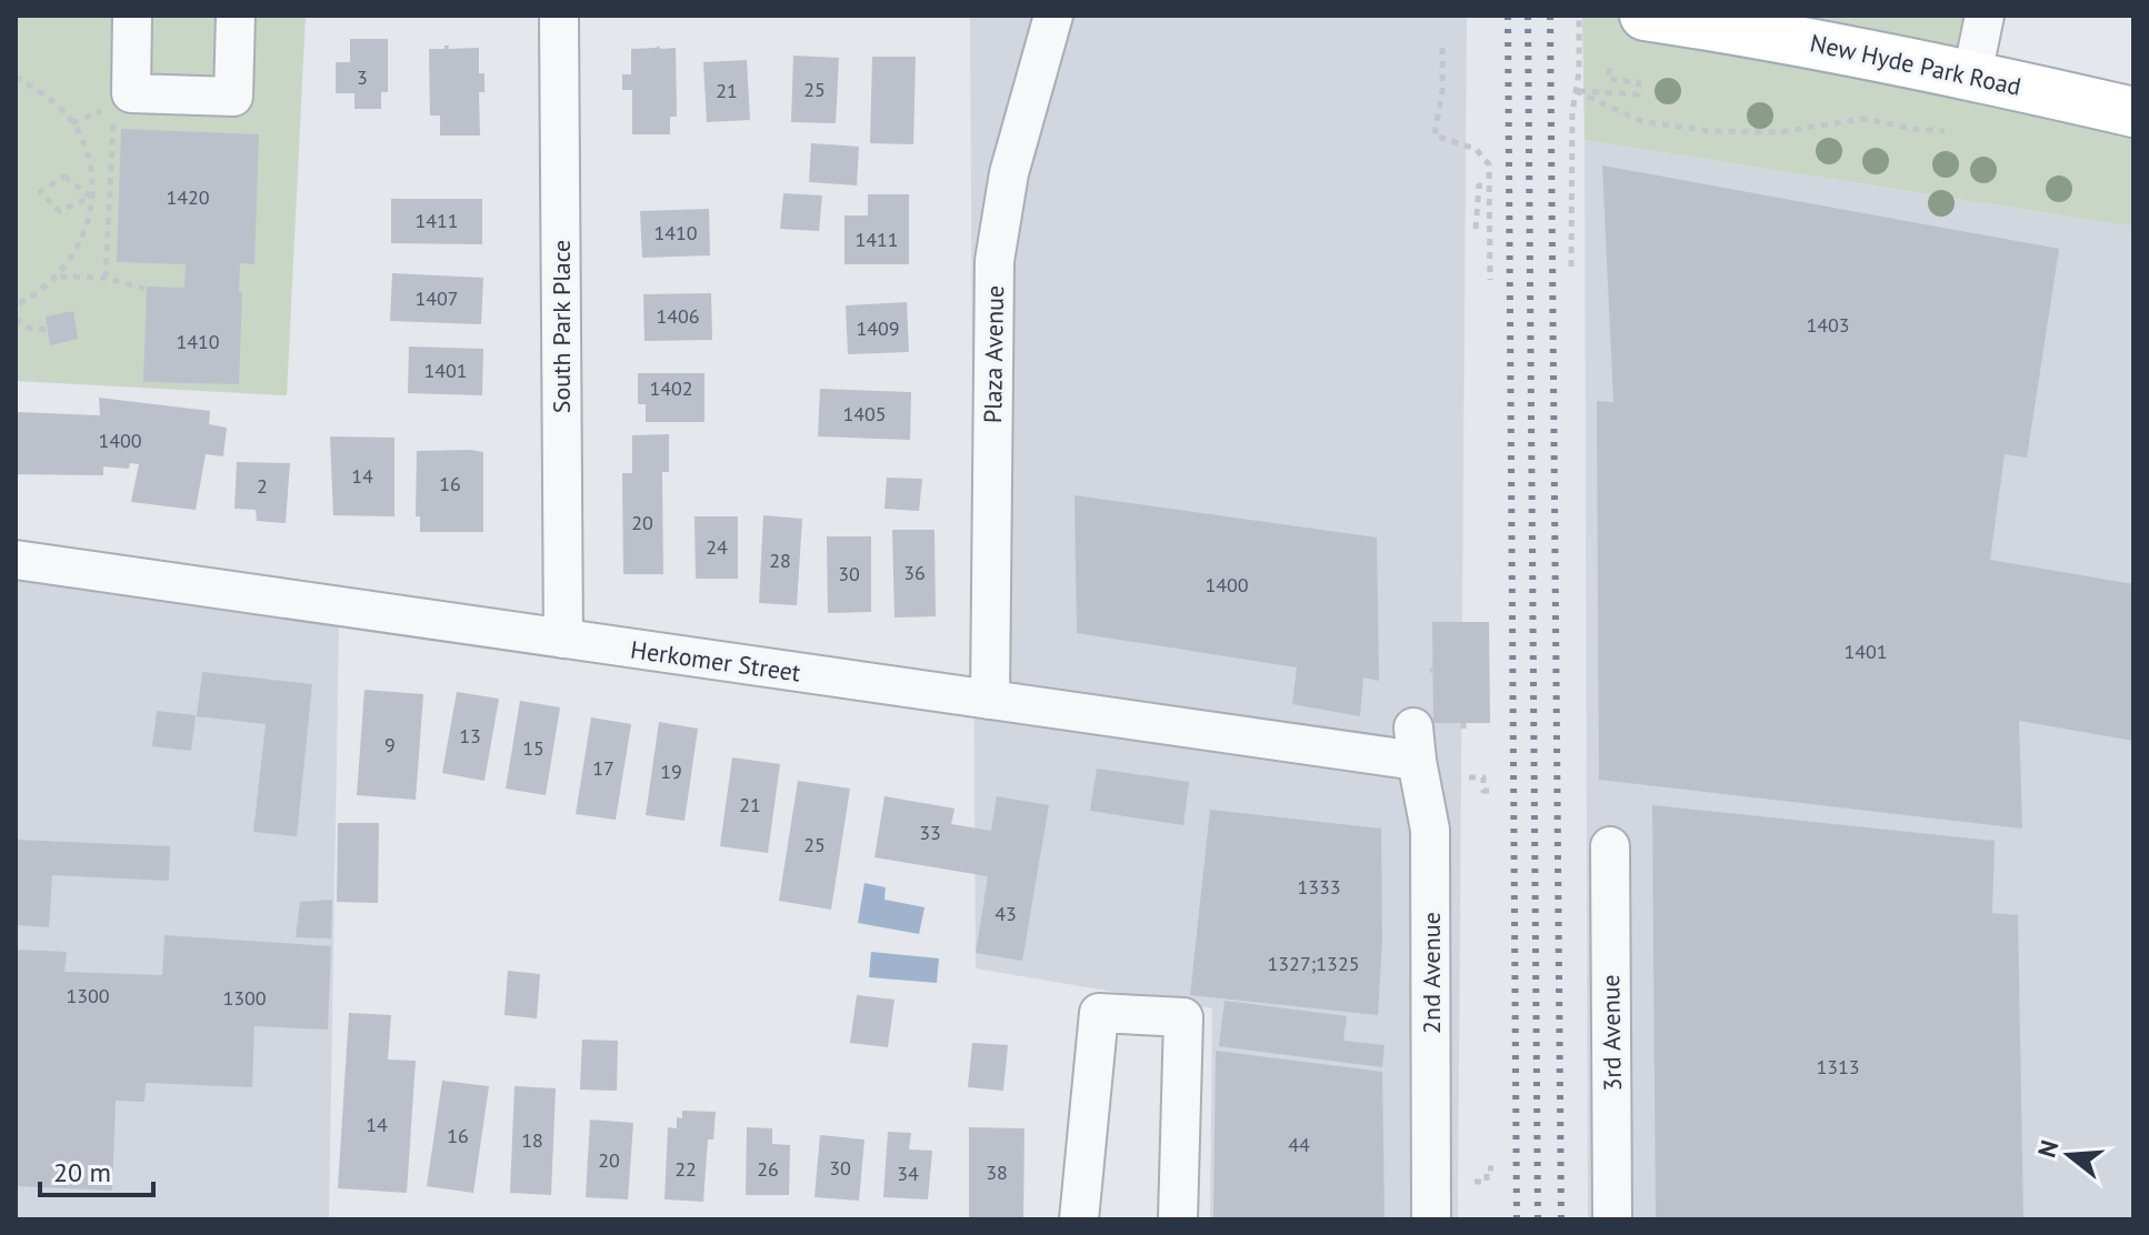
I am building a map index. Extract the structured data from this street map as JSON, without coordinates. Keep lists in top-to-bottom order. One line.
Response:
{"streets":{"main road":["New Hyde Park Road"],"street":["South Park Place","Plaza Avenue","Herkomer Street","2nd Avenue","3rd Avenue"]},"crossings":[["South Park Place","Herkomer Street"],["Plaza Avenue","Herkomer Street"],["Herkomer Street","2nd Avenue"]],"house_numbers":["3","25","21","1420","1411","1410","1411","1407","1406","1403","1409","1410","1401","1402","1405","1400","14","16","2","20","24","28","36","30","1400","1401","13","9","15","17","19","21","33","25","1333","43","1327;1325","1300","1300","1313","14","16","18","44","20","30","22","26","38","34"],"scale_bar":"20 m","north":"left"}
